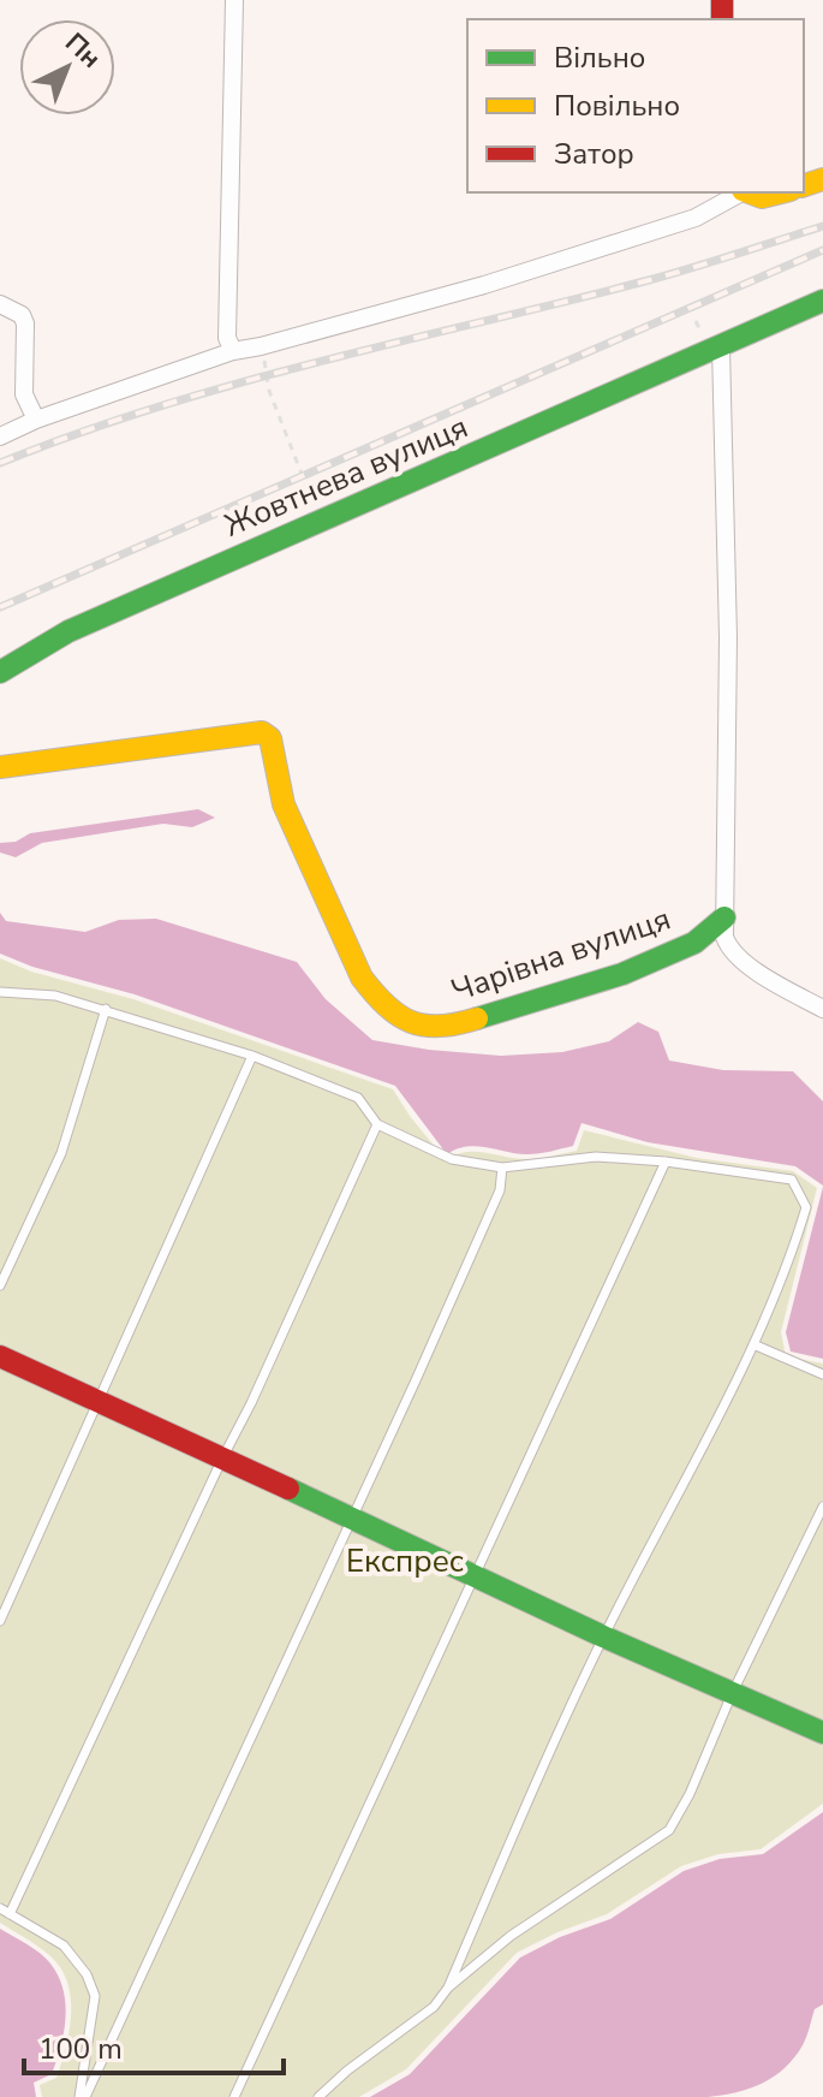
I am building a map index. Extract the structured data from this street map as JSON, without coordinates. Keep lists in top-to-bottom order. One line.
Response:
{"streets":{"street":["Жовтнева вулиця","Чарівна вулиця"]},"parks":["Експрес"],"legend":["Вільно","Повільно","Затор"],"scale_bar":"100 m","north":"top right"}
